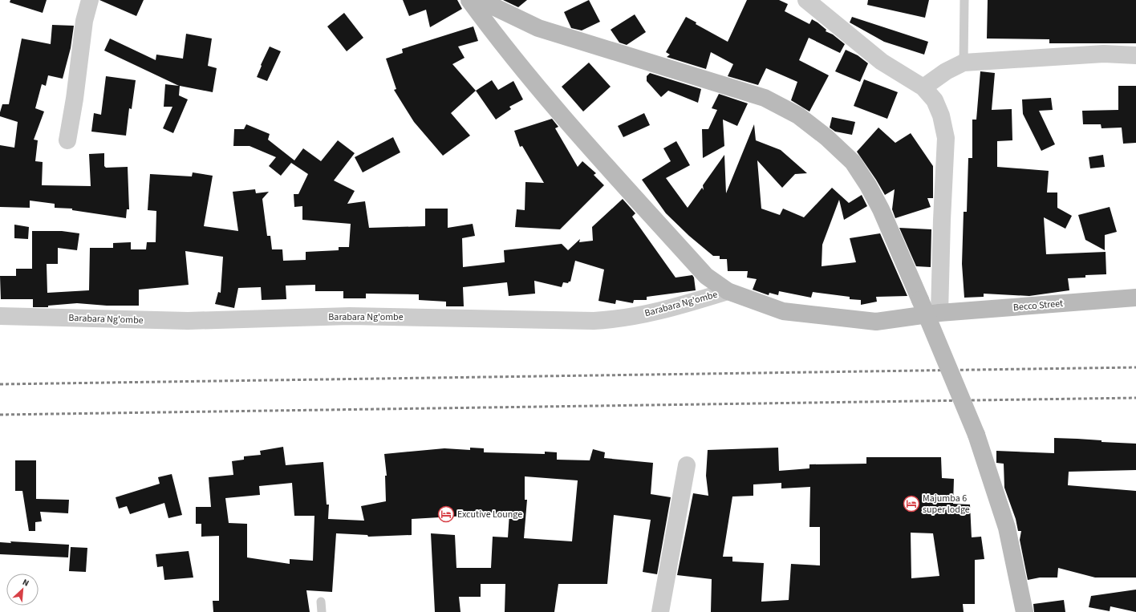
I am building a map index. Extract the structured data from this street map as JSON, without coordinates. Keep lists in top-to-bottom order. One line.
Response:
{"streets":{"main road":["Becco Street"],"street":["Barabara Ng'ombe"]},"crossings":[["Barabara Ng'ombe","Becco Street"]],"places":{"hotel":["Majumba 6 super lodge","Excutive Lounge"]},"north":"top right"}
